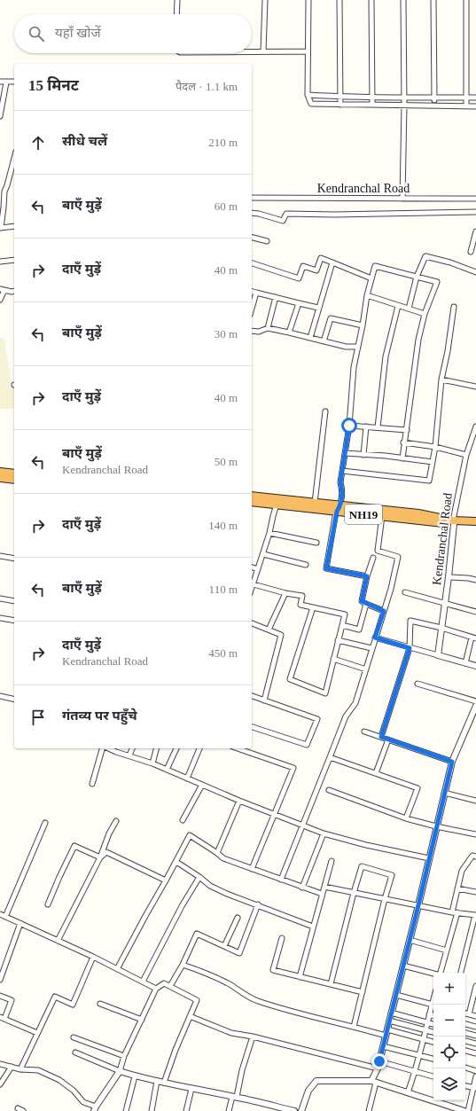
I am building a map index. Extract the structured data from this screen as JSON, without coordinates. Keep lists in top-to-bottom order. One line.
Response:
{"streets":{"highway":["NH19"],"street":["Kendranchal Road"]},"crossings":[["Kendranchal Road","NH19"]],"page":{"search":"यहाँ खोजें","heading":["15 मिनट","पैदल · 1.1 km"],"list":[["सीधे चलें","210 m"],["बाएँ मुड़ें","60 m"],["दाएँ मुड़ें","40 m"],["बाएँ मुड़ें","30 m"],["दाएँ मुड़ें","40 m"],["बाएँ मुड़ें","Kendranchal Road","50 m"],["दाएँ मुड़ें","140 m"],["बाएँ मुड़ें","110 m"],["दाएँ मुड़ें","Kendranchal Road","450 m"],"गंतव्य पर पहुँचे"],"map_buttons":["+","−"]}}
